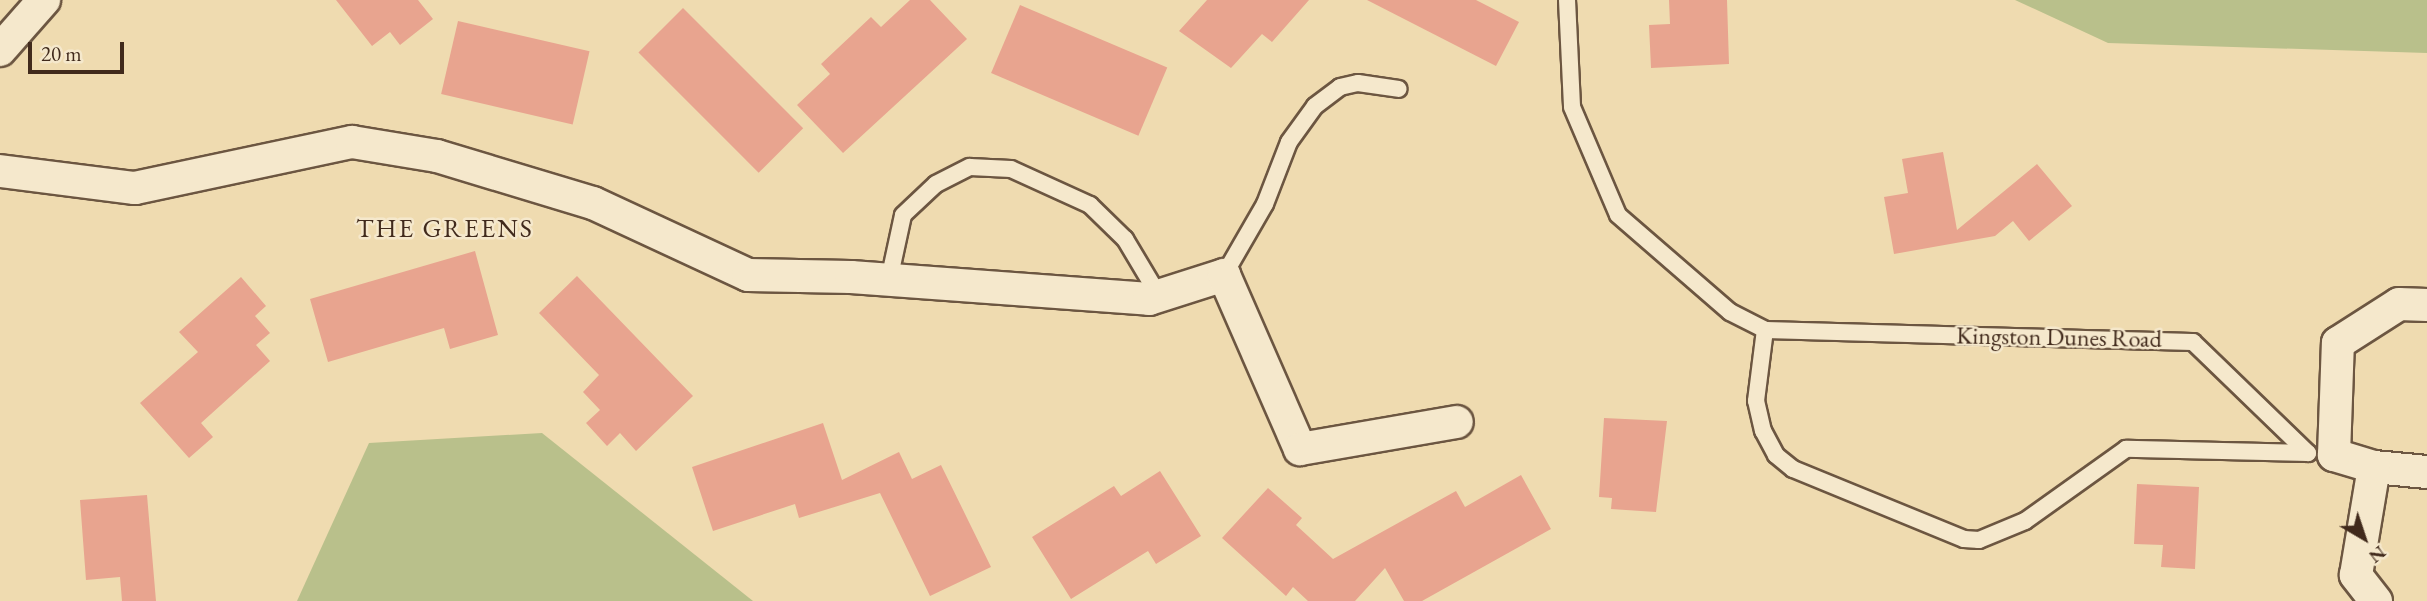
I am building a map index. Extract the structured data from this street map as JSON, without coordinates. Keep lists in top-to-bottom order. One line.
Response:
{"streets":{"street":["Kingston Dunes Road"]},"districts":["THE GREENS"],"scale_bar":"20 m","north":"bottom right"}
